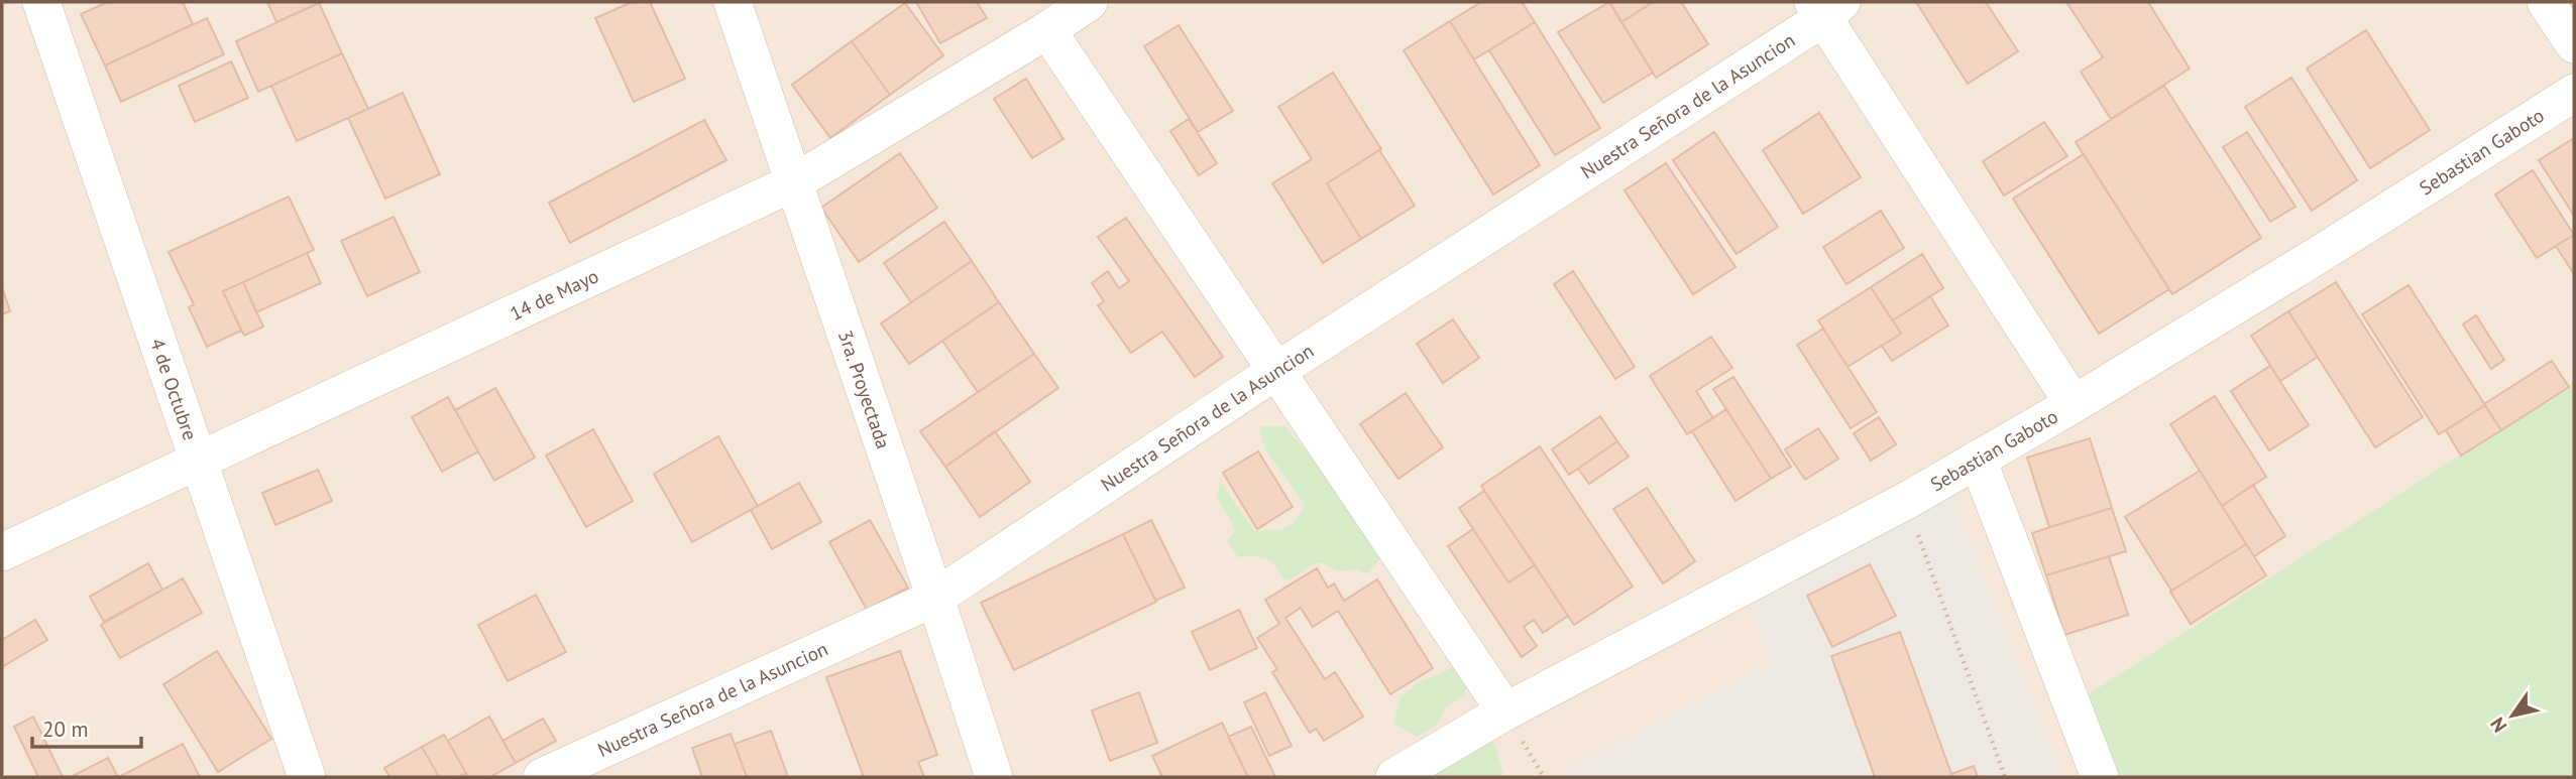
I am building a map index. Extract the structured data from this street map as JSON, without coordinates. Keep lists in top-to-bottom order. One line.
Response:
{"streets":{"street":["Nuestra Señora de la Asuncion","Sebastian Gaboto","14 de Mayo","4 de Octubre","3ra. Proyectada"]},"crossings":[["Nuestra Señora de la Asuncion","3ra. Proyectada"],["14 de Mayo","4 de Octubre"],["14 de Mayo","3ra. Proyectada"]],"scale_bar":"20 m","north":"bottom left"}
